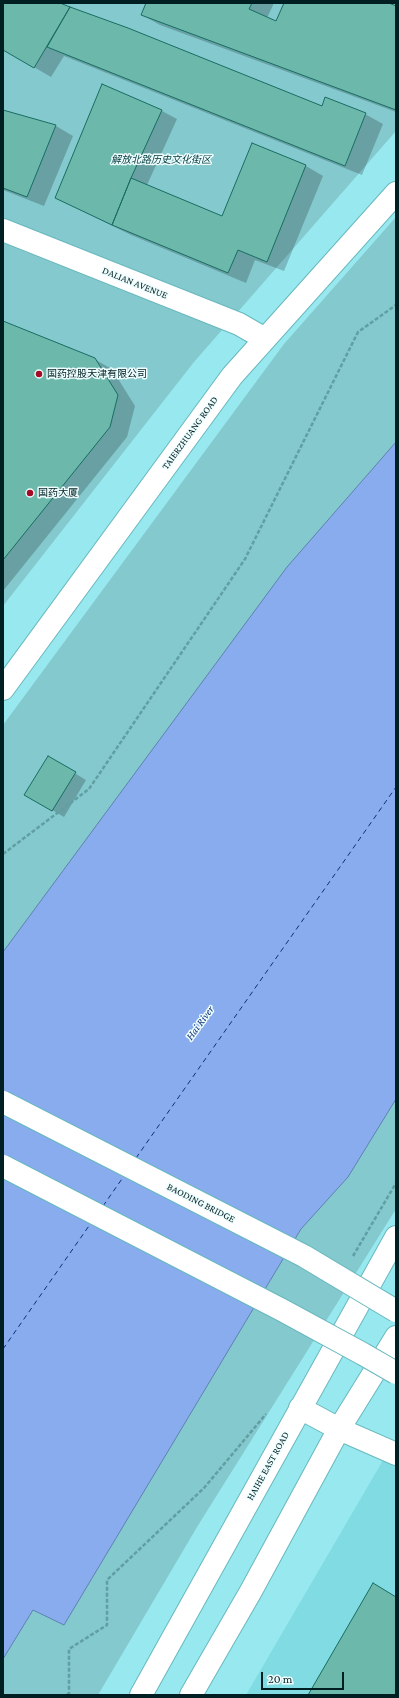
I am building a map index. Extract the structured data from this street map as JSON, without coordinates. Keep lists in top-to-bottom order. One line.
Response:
{"streets":{"main road":["DALIAN AVENUE","TAIERZHUANG ROAD","BAODING BRIDGE","HAIHE EAST ROAD"]},"crossings":[["DALIAN AVENUE","TAIERZHUANG ROAD"]],"water":["Hai River"],"parks":["解放北路历史文化街区"],"places":["国药控股天津有限公司","国药大厦"],"scale_bar":"20 m"}
